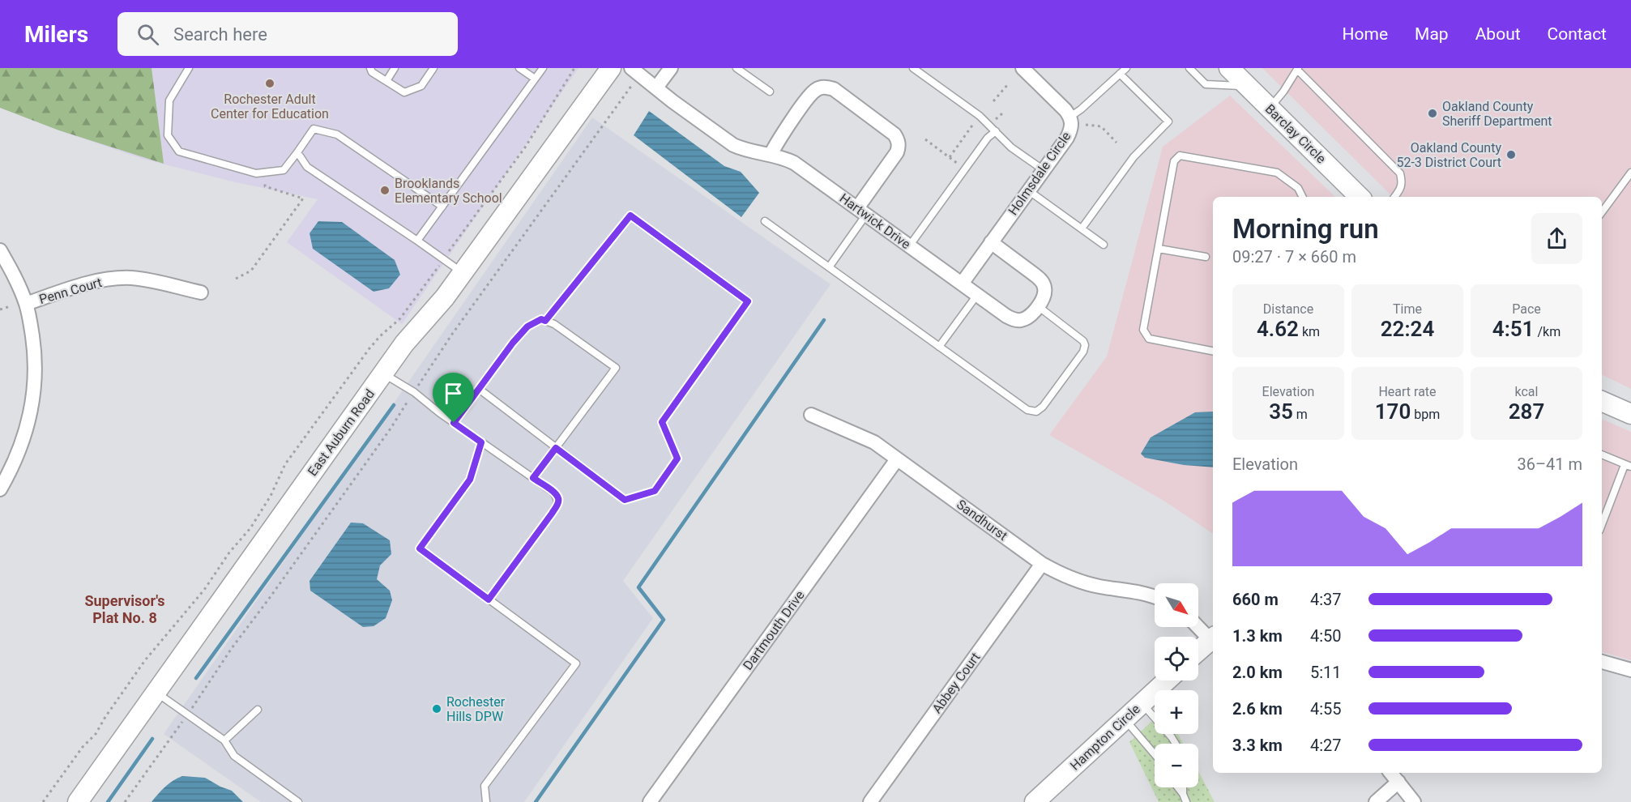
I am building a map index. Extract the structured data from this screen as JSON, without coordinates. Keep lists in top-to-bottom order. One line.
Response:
{"streets":{"main road":["Barclay Circle","East Auburn Road","Hampton Circle"],"street":["Holmsdale Circle","Hartwick Drive","Penn Court","Sandhurst","Dartmouth Drive","Abbey Court"]},"crossings":[["Holmsdale Circle","Hartwick Drive"],["Sandhurst","Dartmouth Drive"],["Sandhurst","Abbey Court"]],"districts":["Supervisor's Plat No. 8"],"places":["Rochester Adult Center for Education","Oakland County Sheriff Department","Oakland County 52-3 District Court","Brooklands Elementary School","Rochester Hills DPW"],"north":"bottom right","page":{"header":"Milers","search":"Search here","nav":["Home","Map","About","Contact"],"heading":["Morning run","09:27 · 7 × 660 m"],"stats":[["Distance","4.62 km"],["Time","22:24"],["Pace","4:51 /km"],["Elevation","35 m"],["Heart rate","170 bpm"],["kcal","287"]],"chart":["Elevation","36–41 m"],"list":[{"name":"660 m","note":"4:37"},{"name":"1.3 km","note":"4:50"},{"name":"2.0 km","note":"5:11"},{"name":"2.6 km","note":"4:55"},{"name":"3.3 km","note":"4:27"}],"map_buttons":["+","−"]}}
